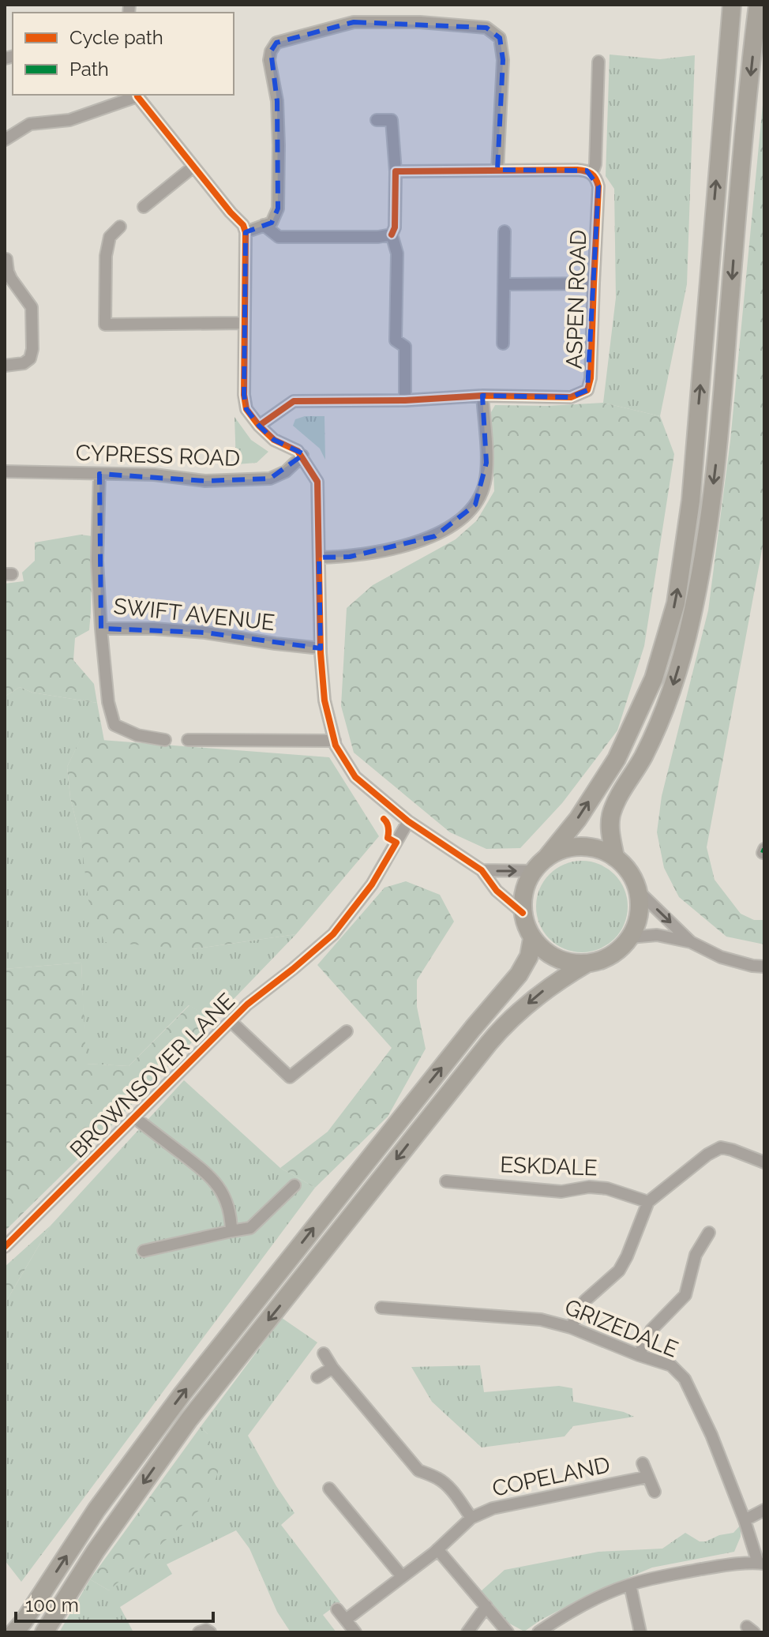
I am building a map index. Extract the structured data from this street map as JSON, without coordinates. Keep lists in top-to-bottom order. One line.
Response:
{"streets":{"street":["ASPEN ROAD","CYPRESS ROAD","SWIFT AVENUE","BROWNSOVER LANE","ESKDALE","GRIZEDALE","COPELAND"]},"crossings":[["CYPRESS ROAD","SWIFT AVENUE"]],"legend":["Cycle path","Path"],"scale_bar":"100 m"}
